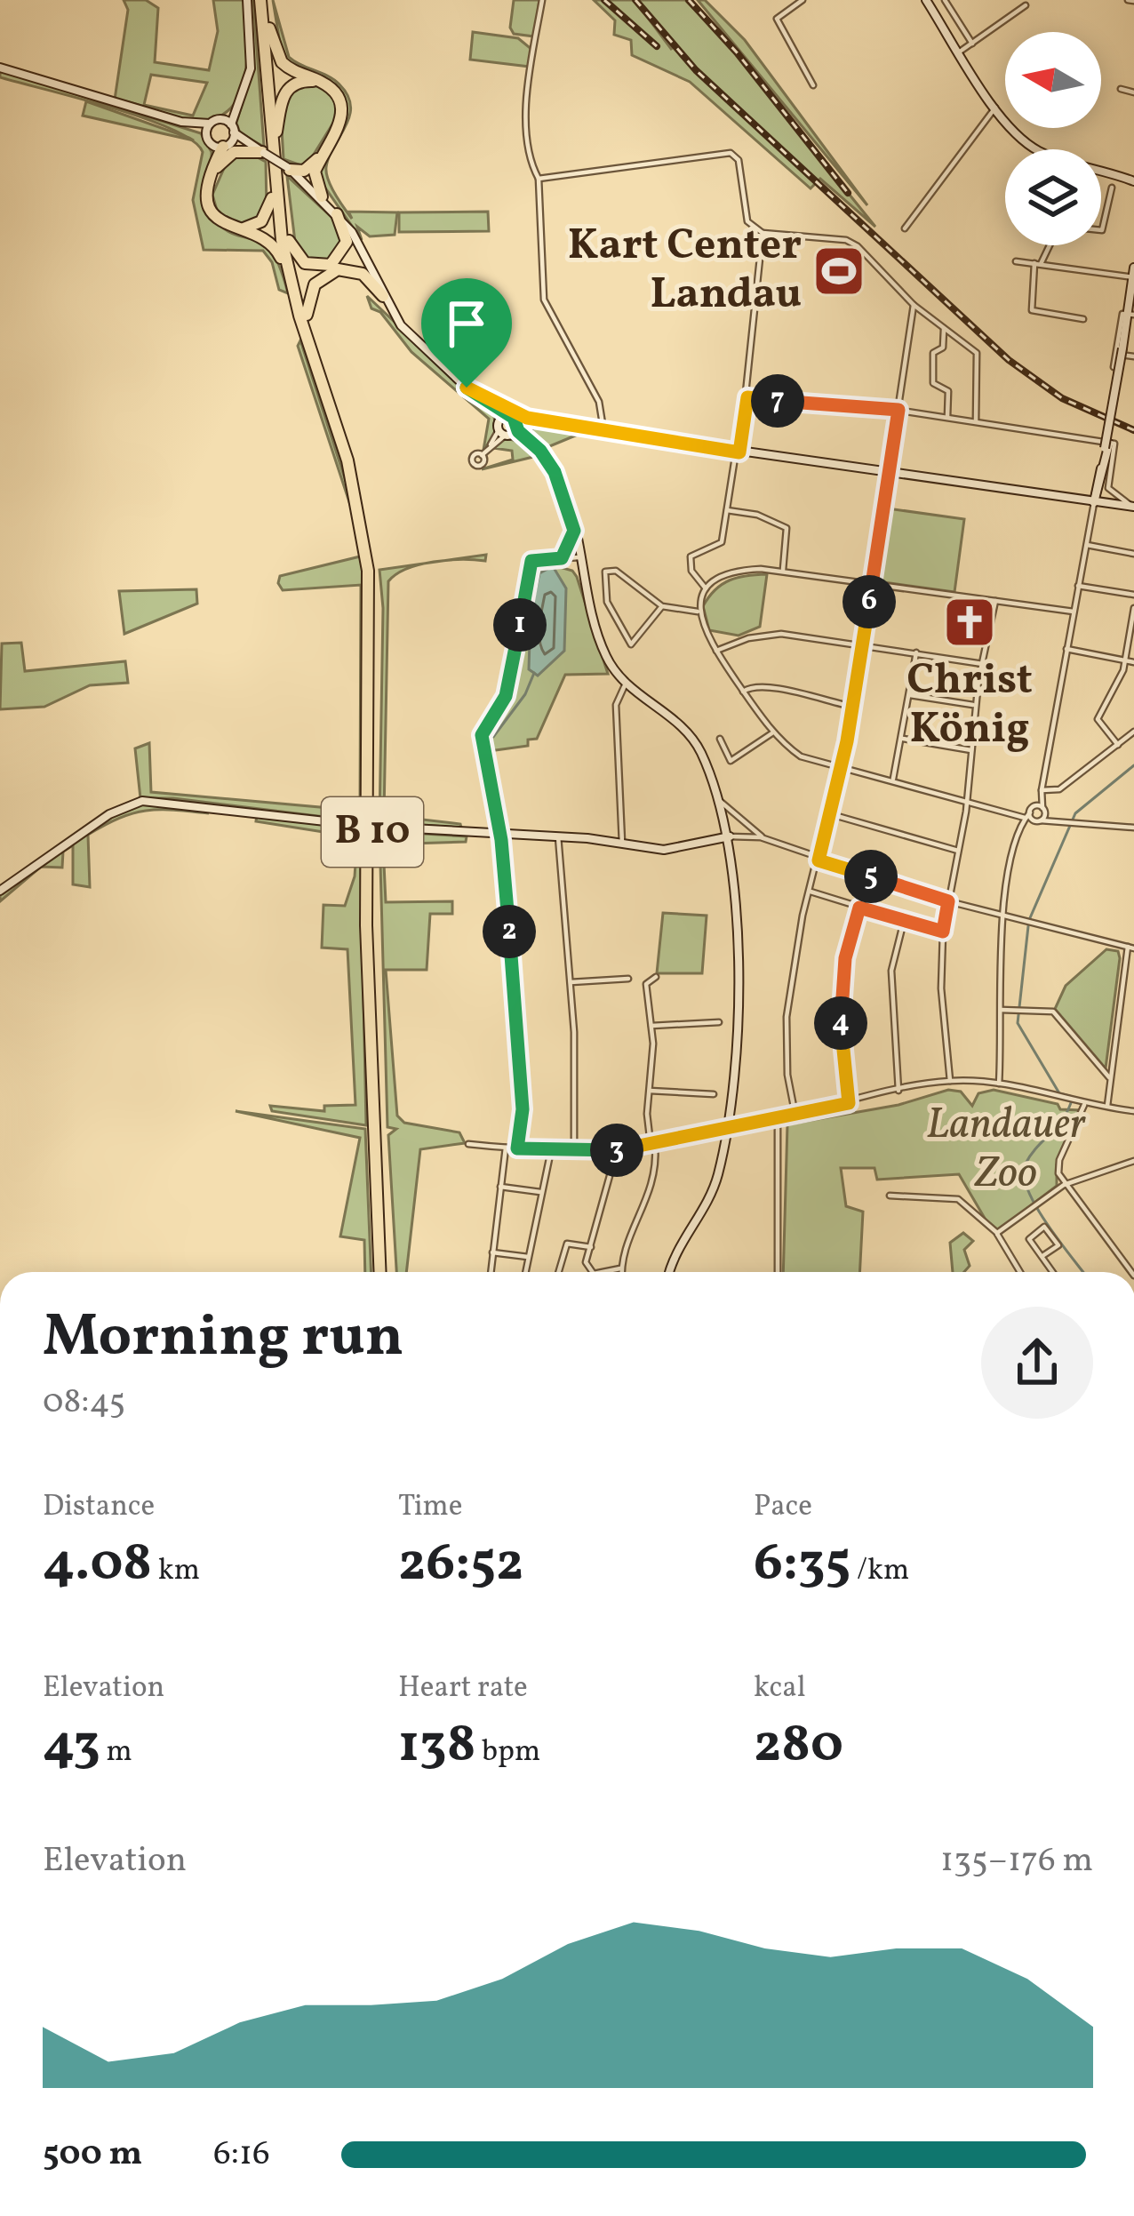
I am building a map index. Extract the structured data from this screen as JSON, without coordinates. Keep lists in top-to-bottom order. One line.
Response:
{"streets":{"highway":["B 10"]},"parks":["Landauer Zoo"],"places":{"sports":["Kart Center Landau"],"church":["Christ König"]},"north":"left","page":{"pins":["7","6","1","5","2","4","3"],"heading":["Morning run","08:45"],"stats":[["Distance","4.08 km"],["Time","26:52"],["Pace","6:35 /km"],["Elevation","43 m"],["Heart rate","138 bpm"],["kcal","280"]],"chart":["Elevation","135–176 m"],"list":[{"name":"500 m","note":"6:16"}]}}
